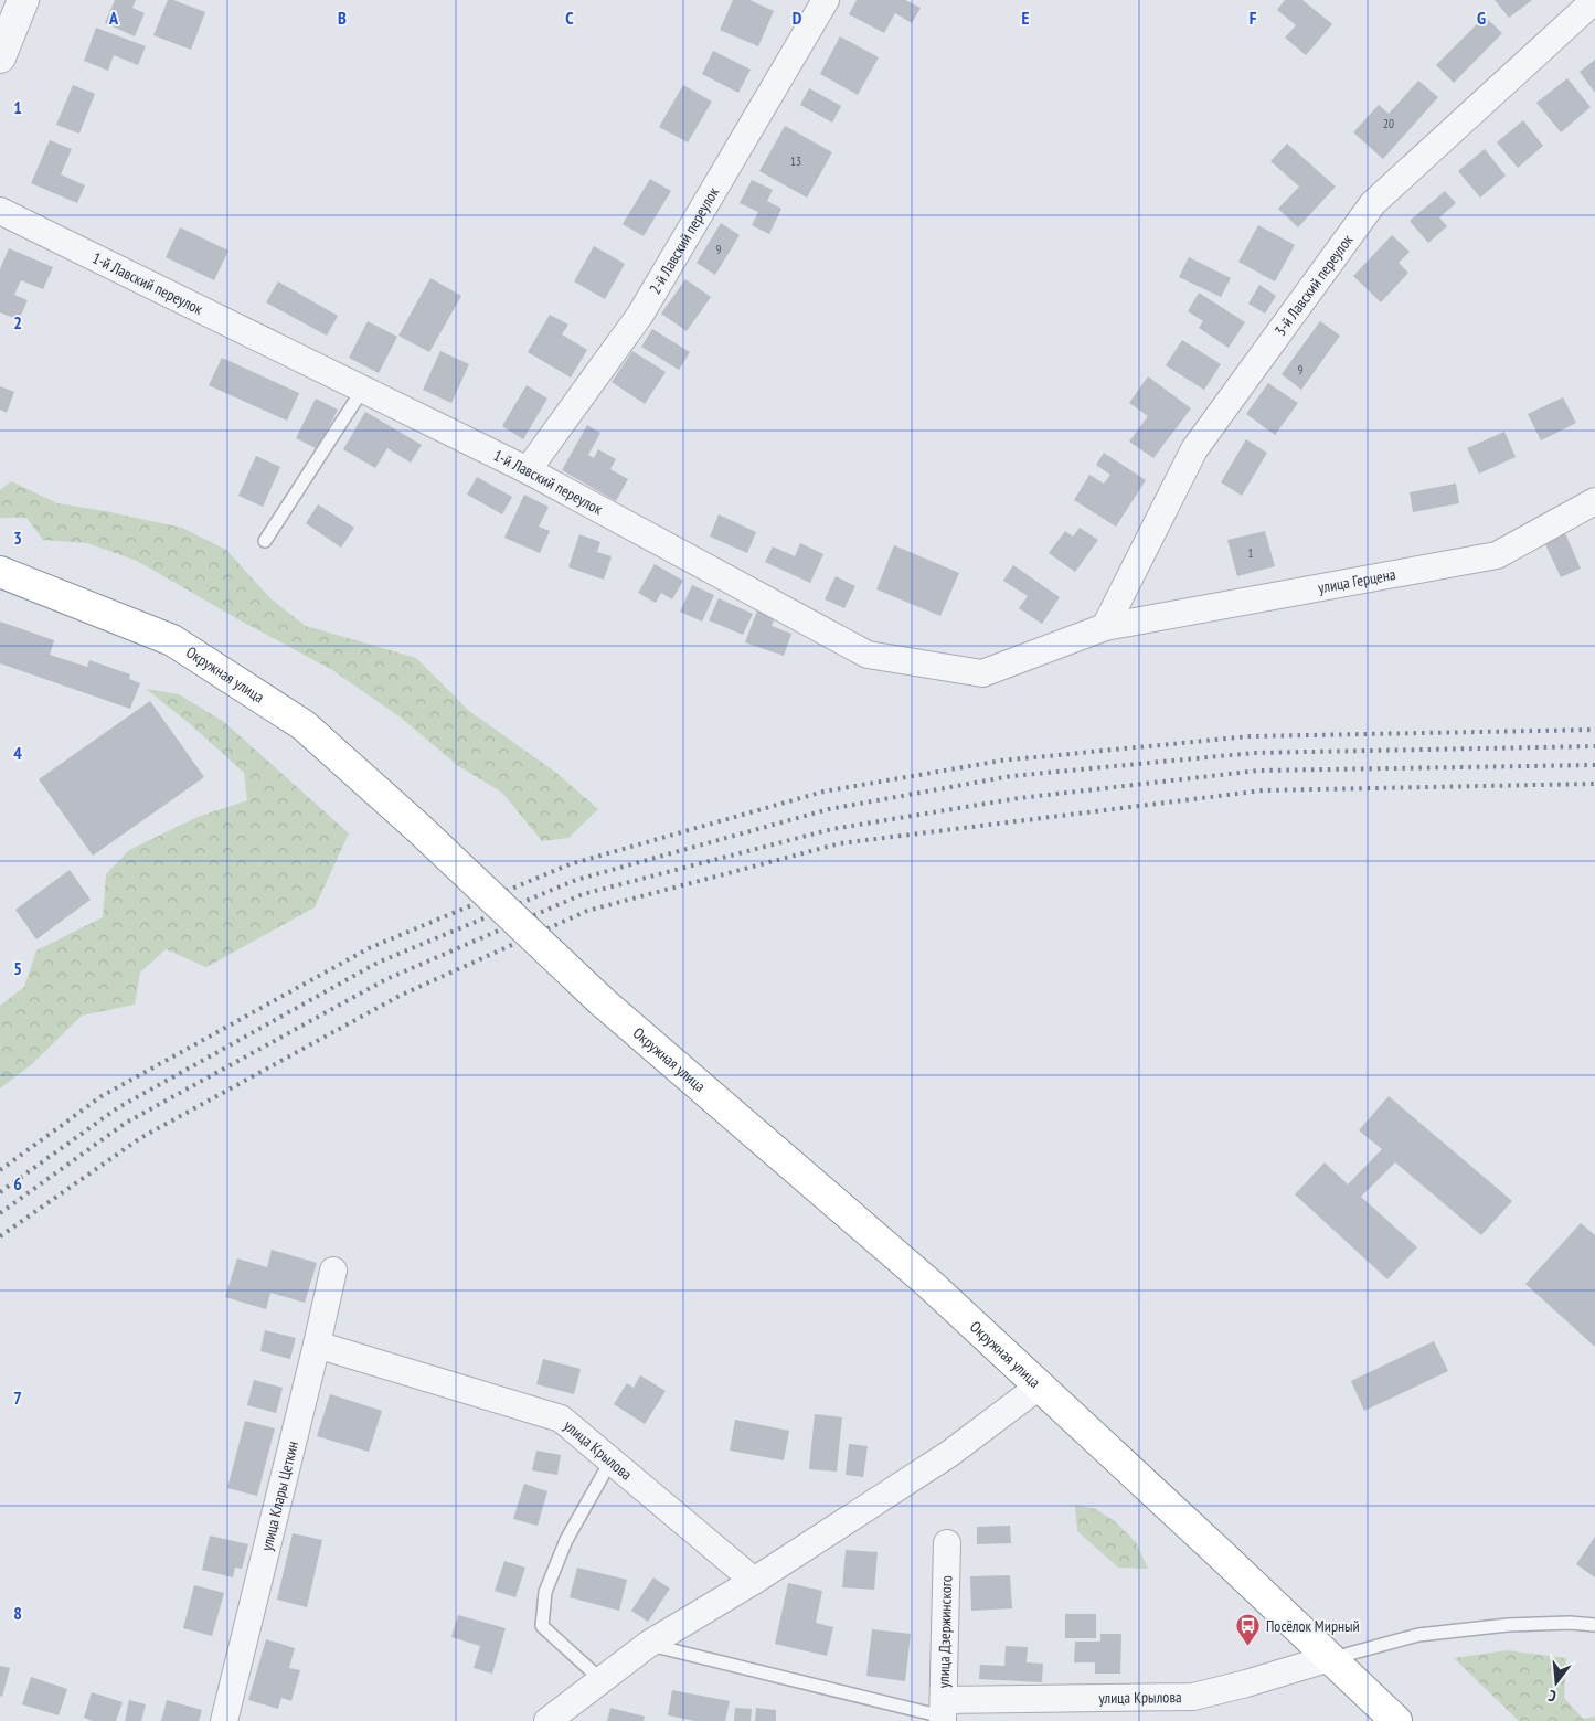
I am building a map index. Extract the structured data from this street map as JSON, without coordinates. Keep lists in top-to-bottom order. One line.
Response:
{"streets":{"highway":["Окружная улица"],"street":["2-й Лавский переулок","1-й Лавский переулок","3-й Лавский переулок","улица Герцена","улица Крылова","улица Клары Цеткин","улица Дзержинского"]},"crossings":[["2-й Лавский переулок","1-й Лавский переулок"],["1-й Лавский переулок","3-й Лавский переулок"],["1-й Лавский переулок","улица Герцена"],["3-й Лавский переулок","улица Герцена"],["Окружная улица","улица Крылова"],["улица Крылова","улица Клары Цеткин"],["улица Крылова","улица Дзержинского"]],"places":{"bus stop":["Посёлок Мирный"]},"house_numbers":["20","13","9","9","1"],"north":"bottom","grid":{"columns":["A","B","C","D","E","F","G"],"rows":["1","2","3","4","5","6","7","8"]}}
